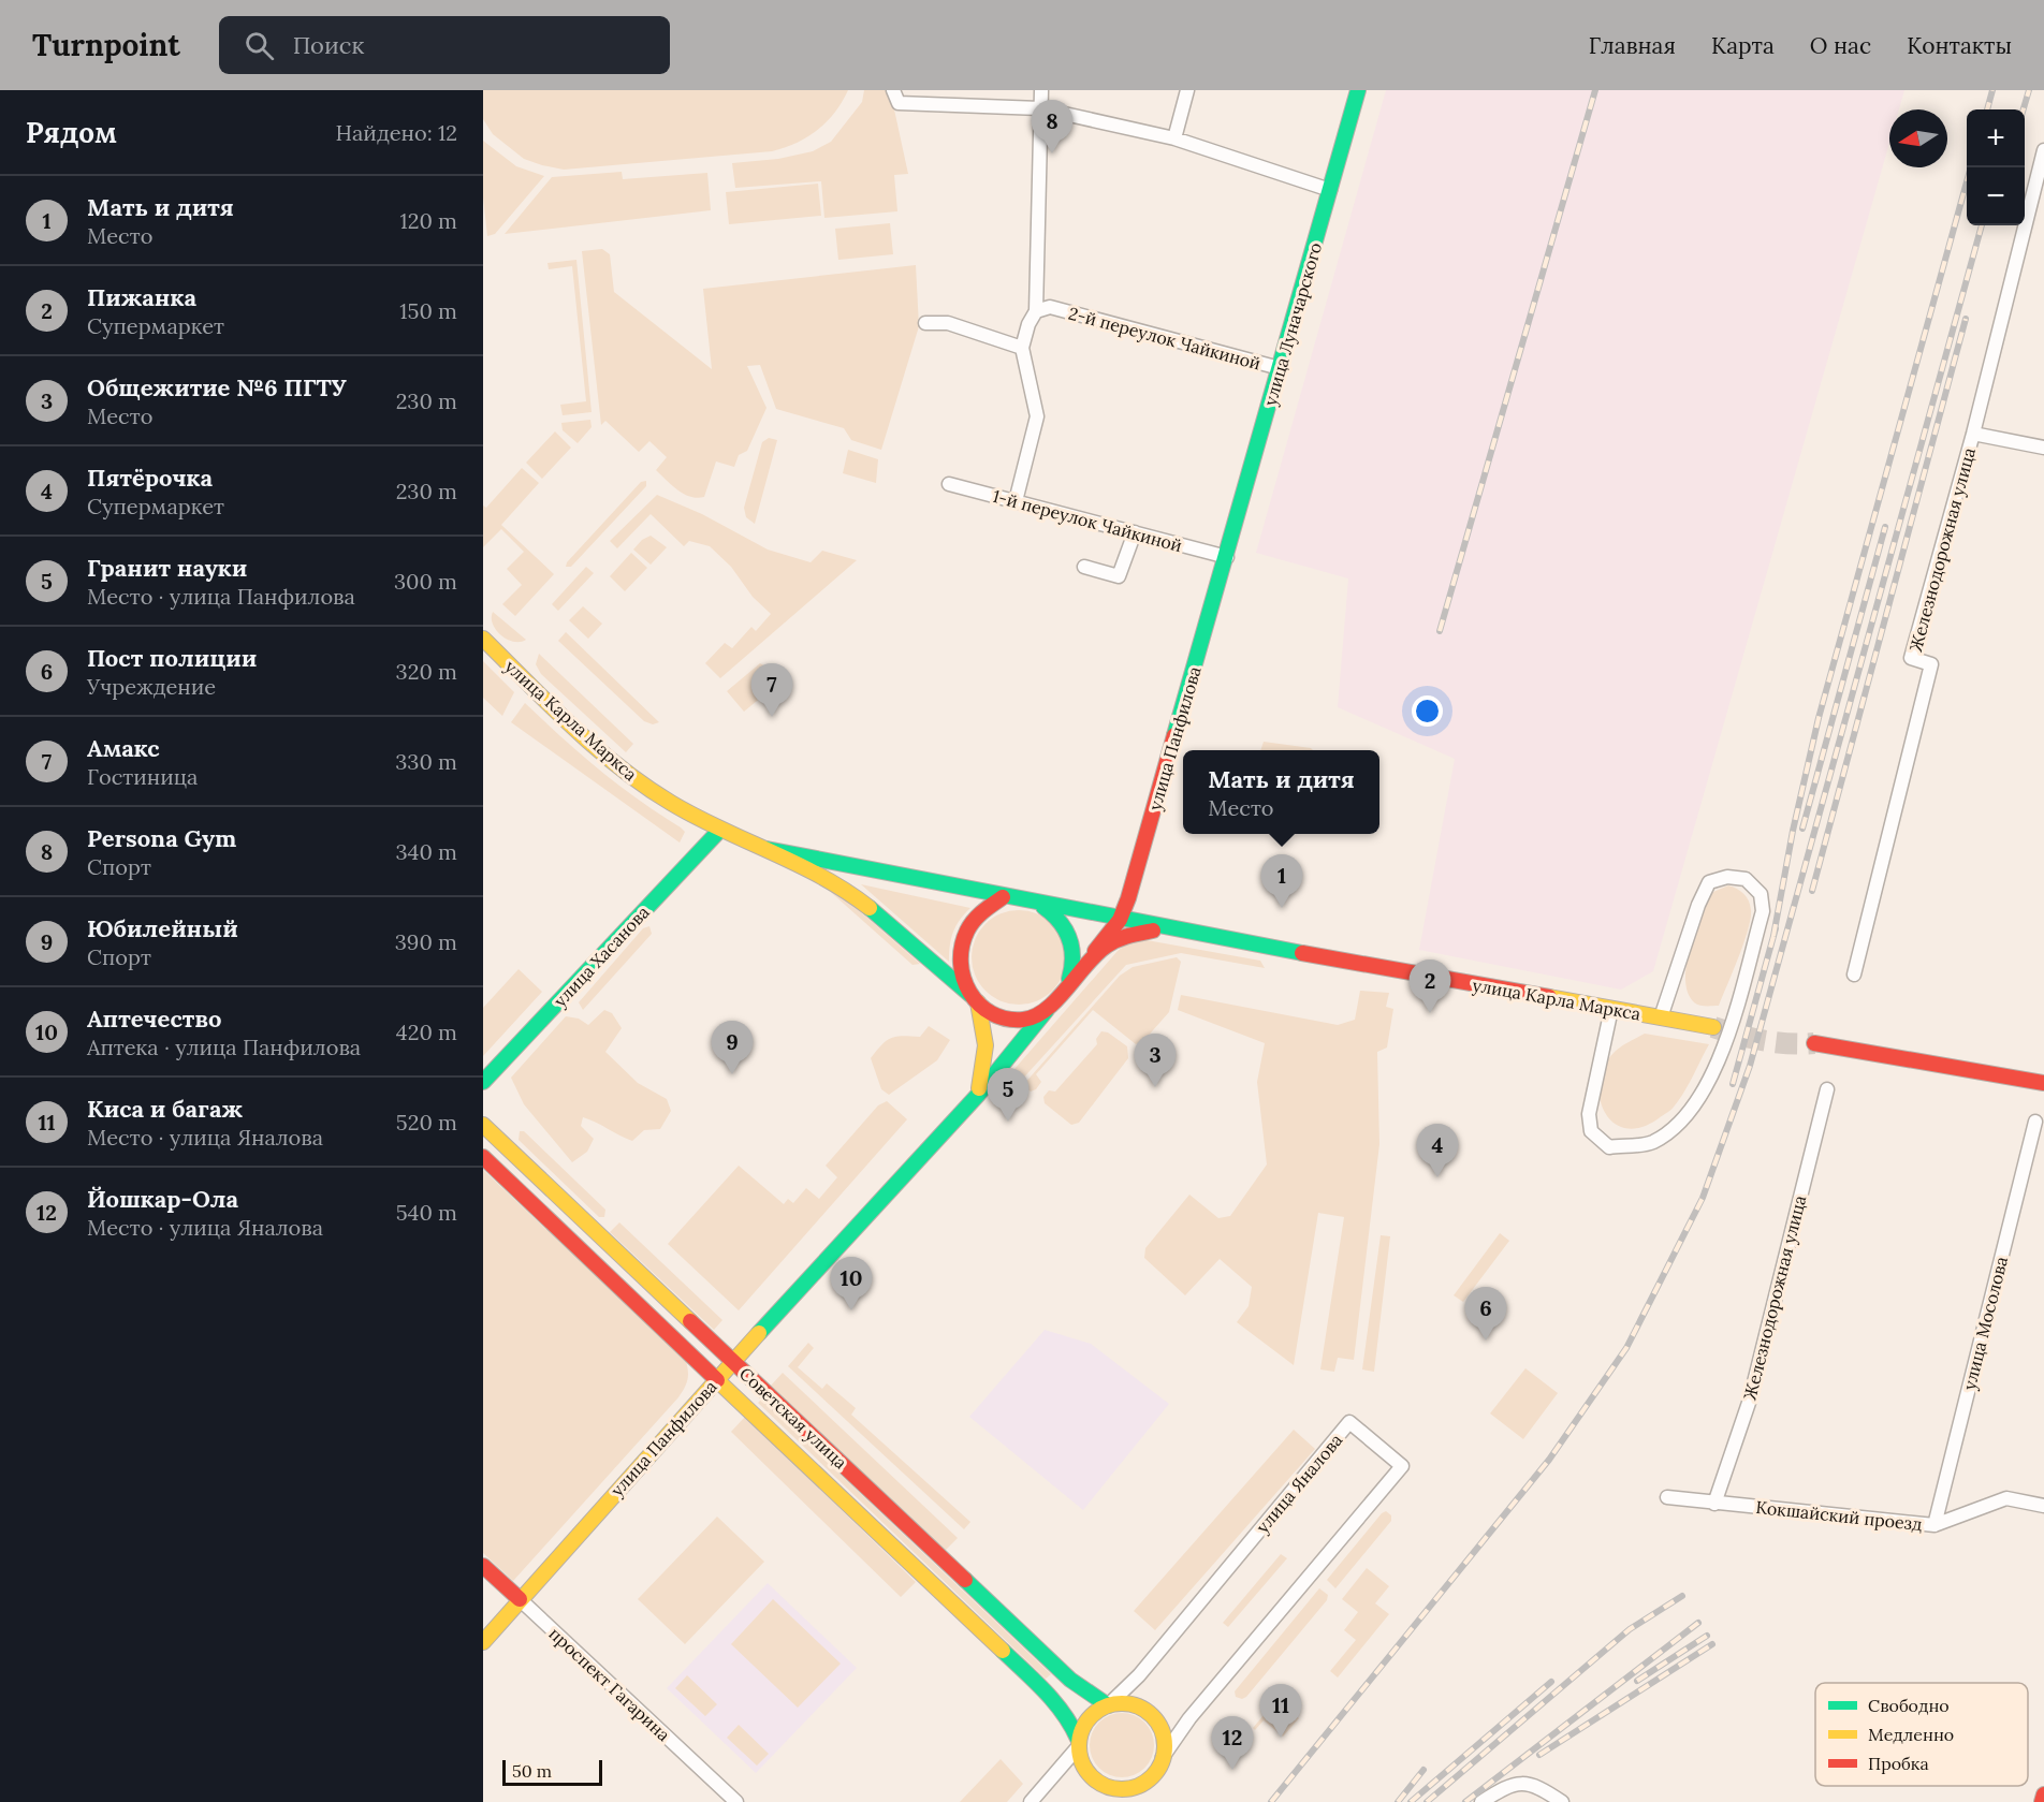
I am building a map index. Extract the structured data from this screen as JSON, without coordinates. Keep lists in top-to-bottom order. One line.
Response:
{"streets":{"main road":["улица Луначарского","улица Карла Маркса","улица Панфилова","улица Хасанова","Советская улица","проспект Гагарина"],"street":["2-й переулок Чайкиной","1-й переулок Чайкиной","Железнодорожная улица","улица Мосолова","улица Яналова","Кокшайский проезд"]},"crossings":[["улица Луначарского","2-й переулок Чайкиной"],["улица Луначарского","1-й переулок Чайкиной"],["улица Луначарского","улица Панфилова"],["1-й переулок Чайкиной","улица Панфилова"],["Железнодорожная улица","Кокшайский проезд"],["улица Карла Маркса","улица Панфилова"],["улица Карла Маркса","улица Хасанова"],["улица Панфилова","Советская улица"],["улица Панфилова","проспект Гагарина"],["улица Мосолова","Кокшайский проезд"],["Советская улица","улица Яналова"]],"legend":["Свободно","Медленно","Пробка"],"scale_bar":"50 m","north":"left","page":{"header":"Turnpoint","search":"Поиск","nav":["Главная","Карта","О нас","Контакты"],"heading":["Рядом","Найдено: 12"],"pins":["8","7","1","2","9","3","5","4","10","6","11","12"],"map_buttons":["+","−"],"list":[{"mark":"1","name":"Мать и дитя","note":"Место","value":"120 m"},{"mark":"2","name":"Пижанка","note":"Супермаркет","value":"150 m"},{"mark":"3","name":"Общежитие №6 ПГТУ","note":"Место","value":"230 m"},{"mark":"4","name":"Пятёрочка","note":"Супермаркет","value":"230 m"},{"mark":"5","name":"Гранит науки","note":"Место · улица Панфилова","value":"300 m"},{"mark":"6","name":"Пост полиции","note":"Учреждение","value":"320 m"},{"mark":"7","name":"Амакс","note":"Гостиница","value":"330 m"},{"mark":"8","name":"Persona Gym","note":"Спорт","value":"340 m"},{"mark":"9","name":"Юбилейный","note":"Спорт","value":"390 m"},{"mark":"10","name":"Аптечество","note":"Аптека · улица Панфилова","value":"420 m"},{"mark":"11","name":"Киса и багаж","note":"Место · улица Яналова","value":"520 m"},{"mark":"12","name":"Йошкар-Ола","note":"Место · улица Яналова","value":"540 m"}],"popup":["Мать и дитя","Место"],"scale":"50 m"}}
